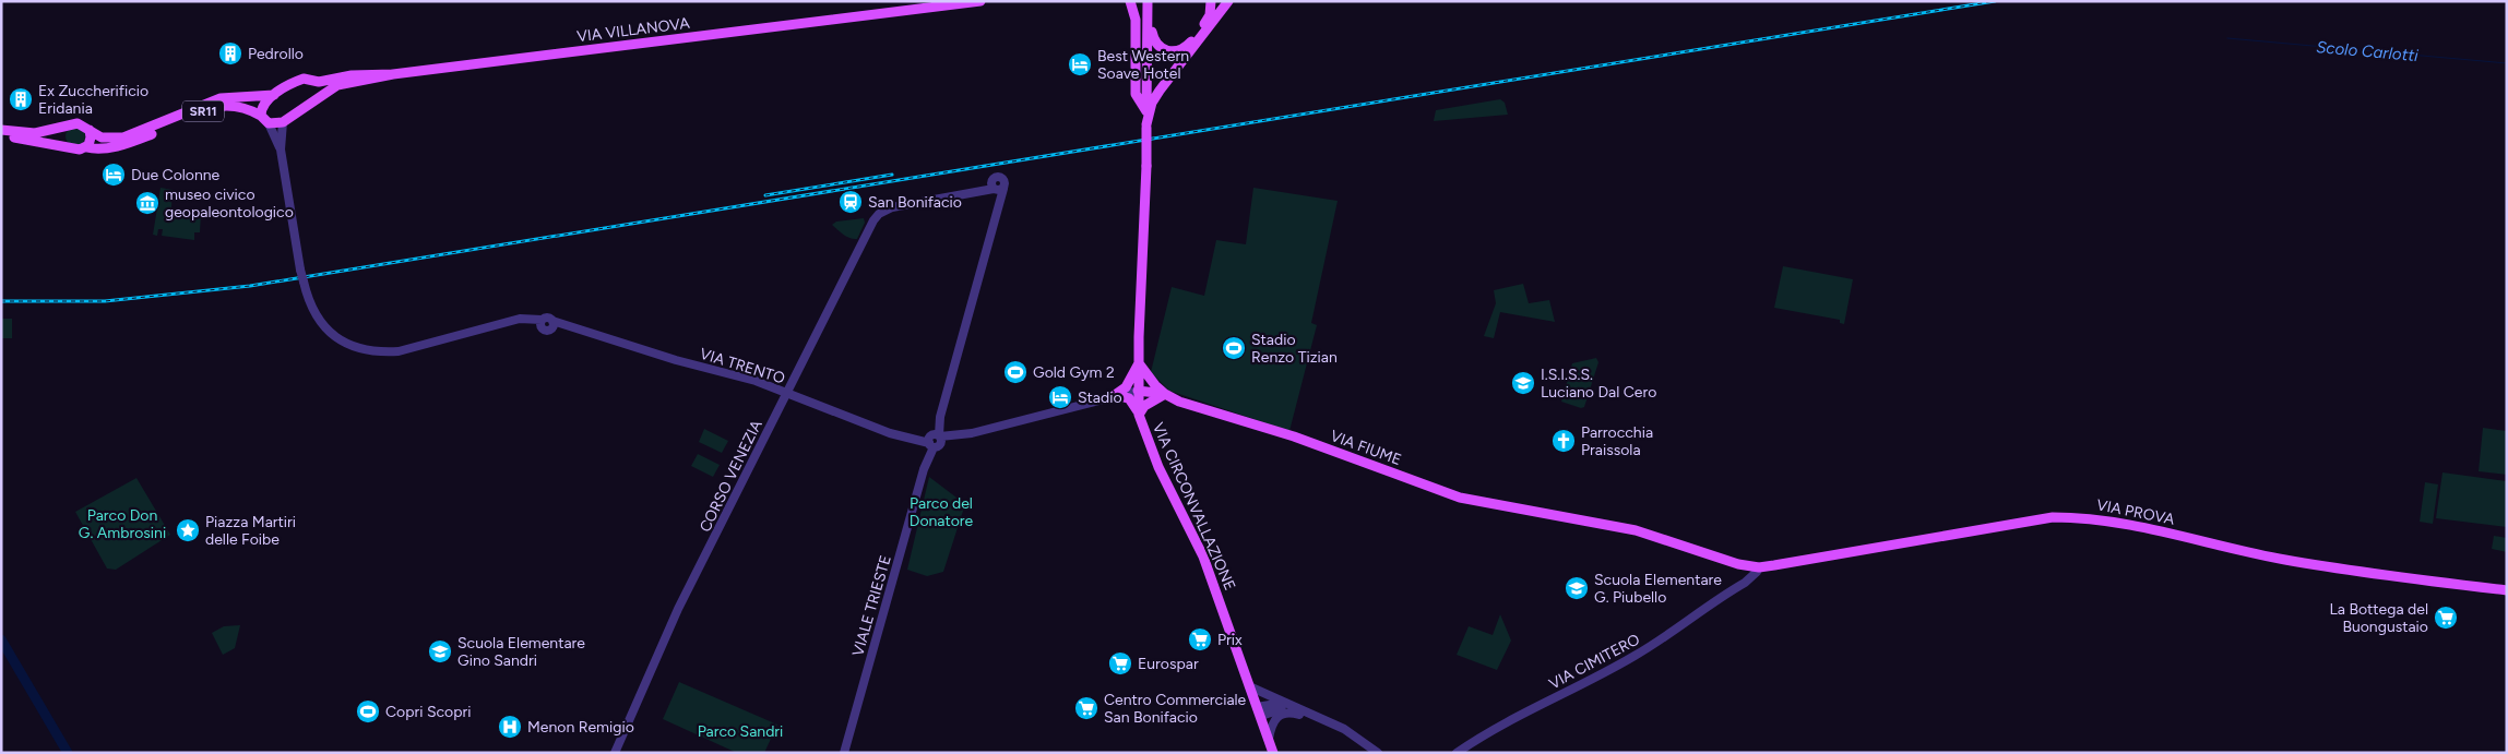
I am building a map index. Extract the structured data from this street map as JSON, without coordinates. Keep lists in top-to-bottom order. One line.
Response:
{"streets":{"main road":["VIA VILLANOVA","SR11","VIA FIUME","VIA CIRCONVALLAZIONE","VIA PROVA"],"street":["VIA TRENTO","CORSO VENEZIA","VIALE TRIESTE","VIA CIMITERO"]},"crossings":[["VIA VILLANOVA","SR11"],["VIA TRENTO","VIA FIUME"],["VIA TRENTO","CORSO VENEZIA"],["VIA TRENTO","VIALE TRIESTE"],["VIA FIUME","VIA CIRCONVALLAZIONE"],["VIA FIUME","VIA PROVA"],["VIA FIUME","VIALE TRIESTE"],["VIA FIUME","VIA CIMITERO"],["CORSO VENEZIA","VIALE TRIESTE"],["VIA PROVA","VIA CIMITERO"]],"water":["Scolo Carlotti"],"parks":["Parco del Donatore","Parco Don G. Ambrosini","Parco Sandri"],"places":{"building":["Pedrollo","Ex Zuccherificio Eridania"],"hotel":["Best Western Soave Hotel","Due Colonne","Stadio"],"station":["San Bonifacio"],"museum":["museo civico geopaleontologico"],"sports":["Stadio Renzo Tizian","Gold Gym 2","Copri Scopri"],"school or university":["I.S.I.S.S. Luciano Dal Cero","Scuola Elementare G. Piubello","Scuola Elementare Gino Sandri"],"church":["Parrocchia Praissola"],"place":["Piazza Martiri delle Foibe"],"supermarket":["La Bottega del Buongustaio","Prix","Eurospar","Centro Commerciale San Bonifacio"],"hospital":["Menon Remigio"]}}
